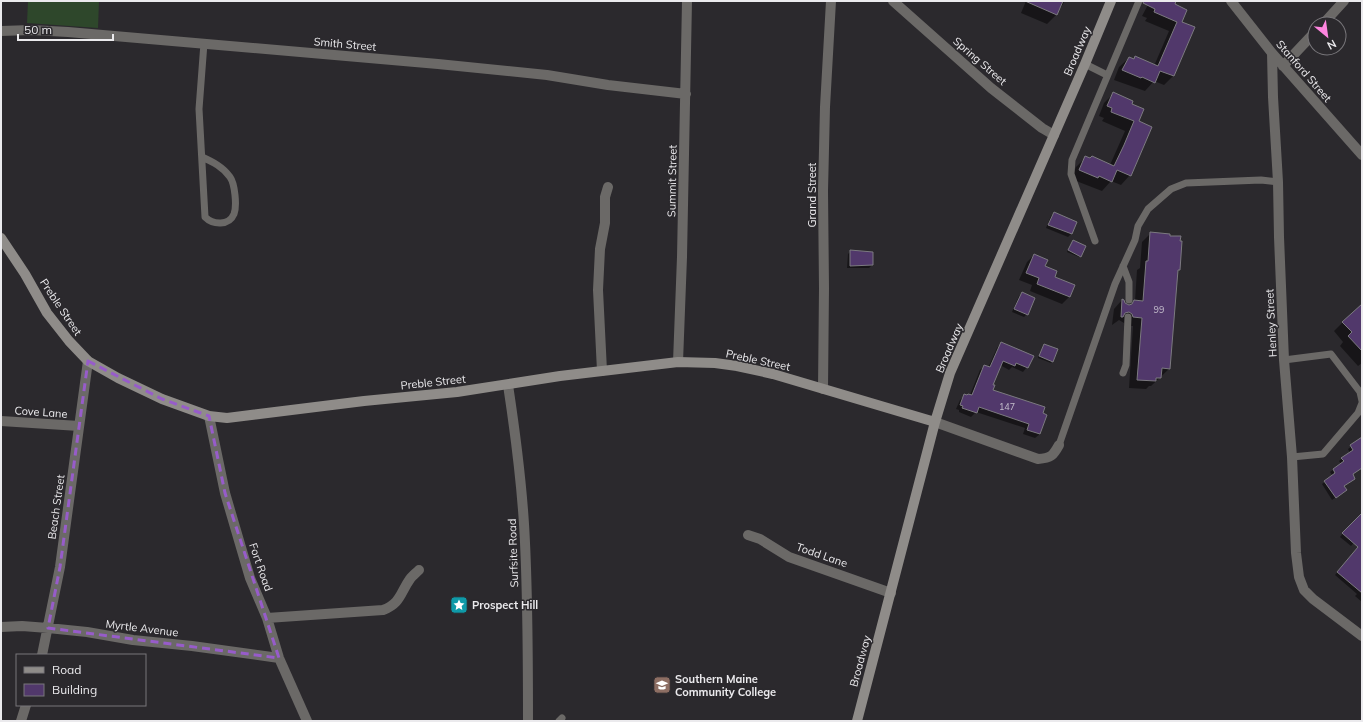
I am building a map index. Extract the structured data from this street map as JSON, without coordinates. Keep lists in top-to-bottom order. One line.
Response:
{"streets":{"street":["Smith Street","Broadway","Spring Street","Stanford Street","Summit Street","Grand Street","Preble Street","Henley Street","Cove Lane","Beach Street","Surfsite Road","Todd Lane","Fort Road","Myrtle Avenue"]},"crossings":[["Smith Street","Summit Street"],["Broadway","Spring Street"],["Broadway","Preble Street"],["Broadway","Todd Lane"],["Stanford Street","Henley Street"],["Summit Street","Preble Street"],["Grand Street","Preble Street"],["Preble Street","Beach Street"],["Preble Street","Surfsite Road"],["Preble Street","Fort Road"],["Cove Lane","Beach Street"],["Beach Street","Myrtle Avenue"],["Fort Road","Myrtle Avenue"]],"places":{"place":["Prospect Hill"],"school or university":["Southern Maine Community College"]},"house_numbers":["99","147"],"legend":["Road","Building"],"scale_bar":"50 m","north":"bottom right"}
